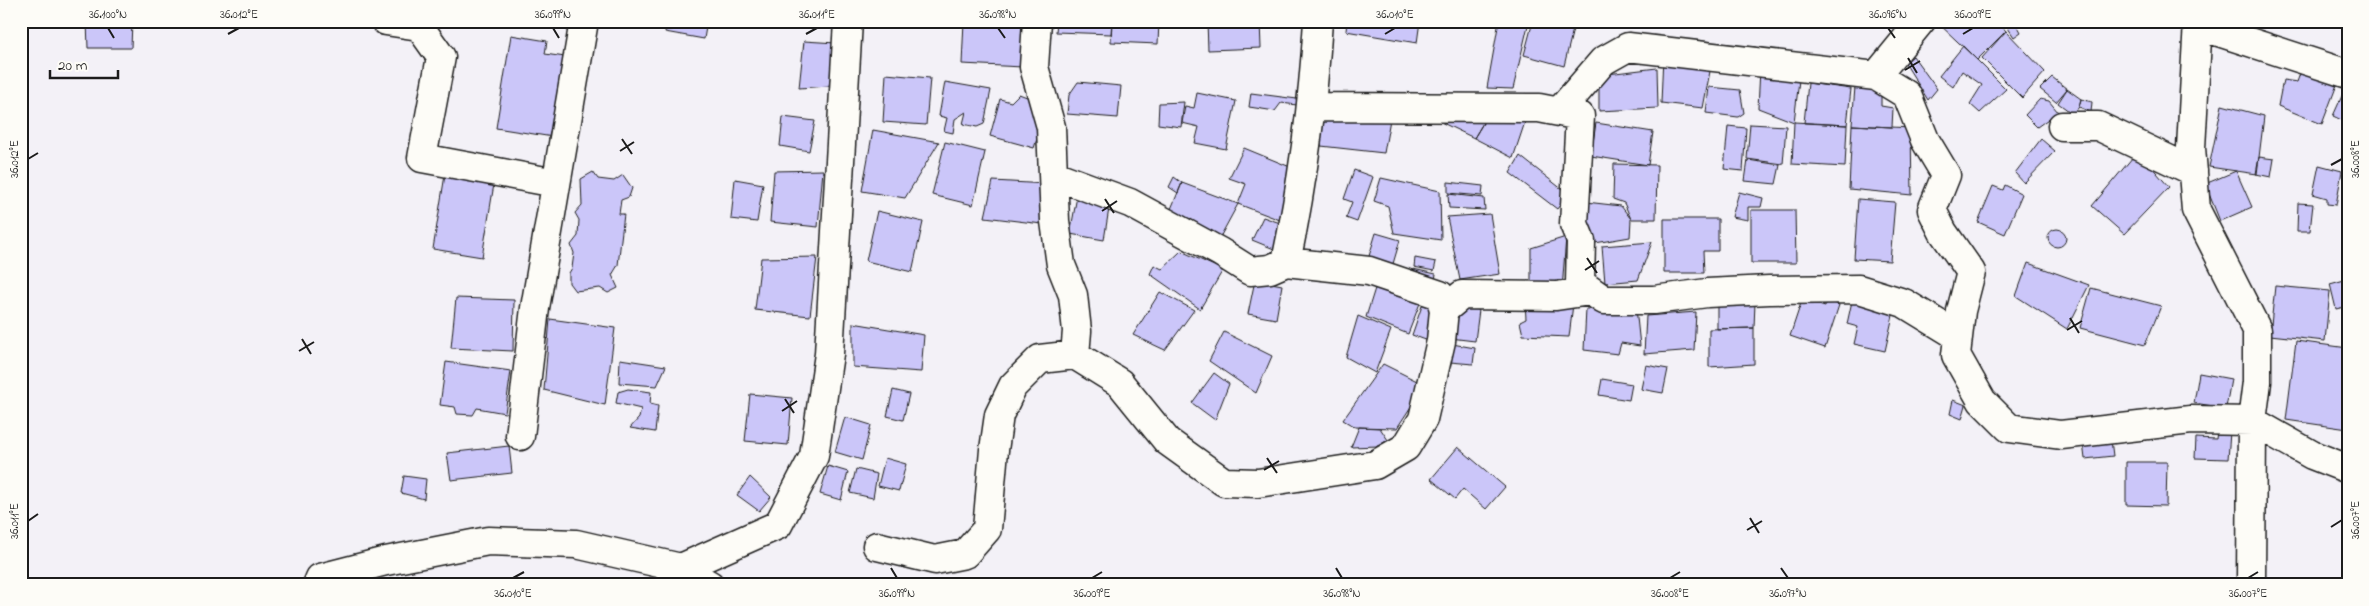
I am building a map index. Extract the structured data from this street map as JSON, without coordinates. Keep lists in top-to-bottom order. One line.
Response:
{"scale_bar":"20 m","coordinates":["36.100°N","36.012°E","36.099°N","36.011°E","36.098°N","36.010°E","36.096°N","36.009°E","36.008°E","36.007°E","36.097°N"]}
